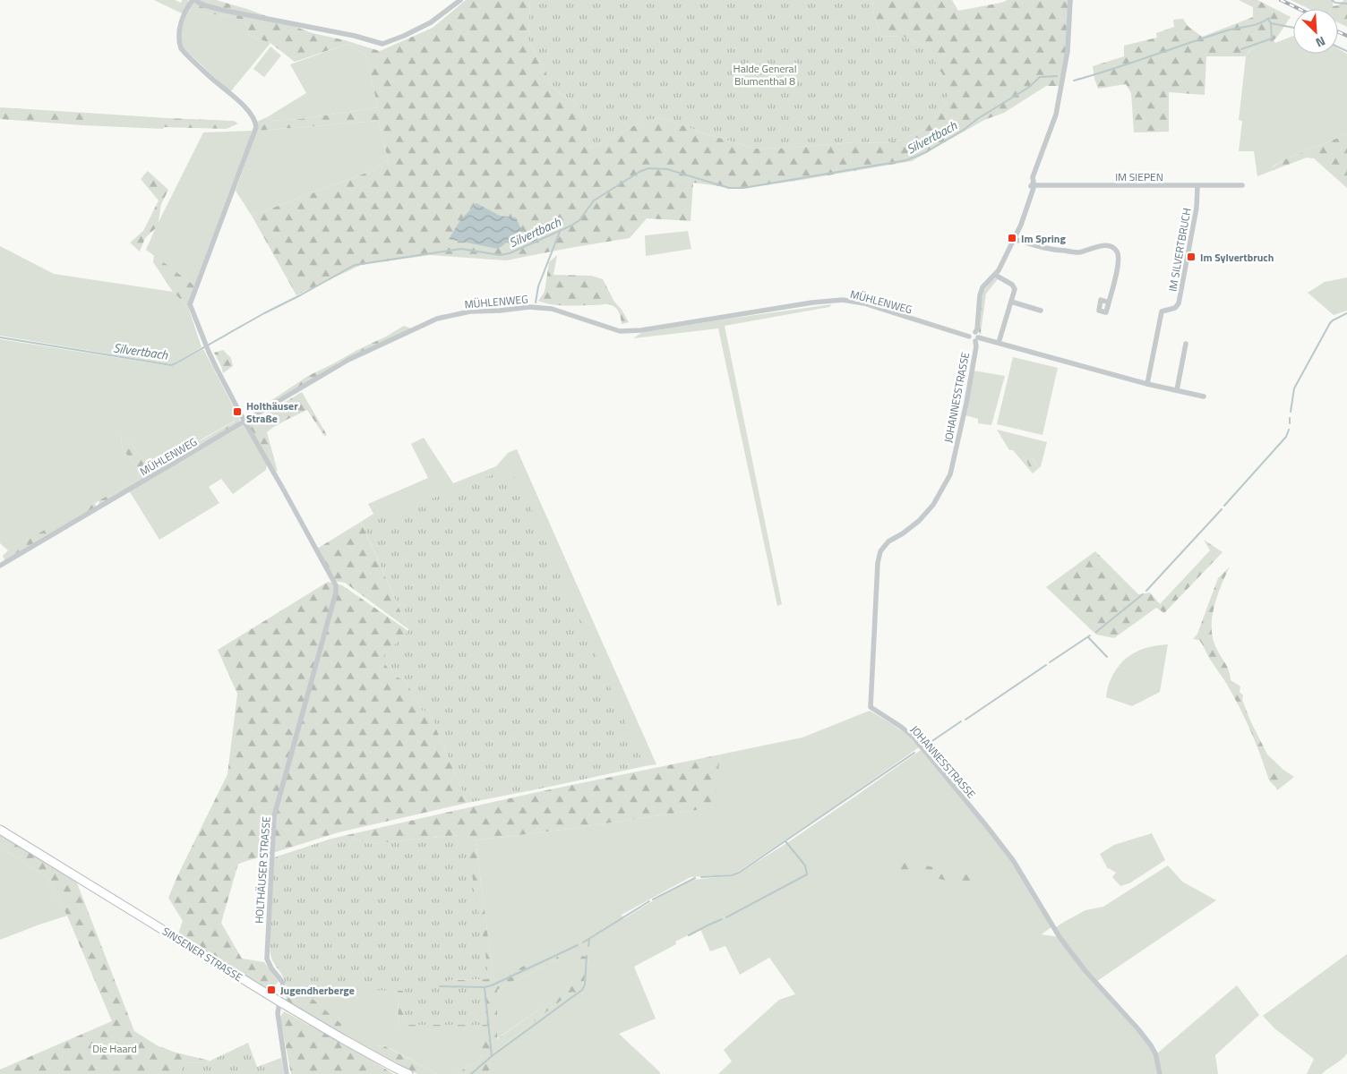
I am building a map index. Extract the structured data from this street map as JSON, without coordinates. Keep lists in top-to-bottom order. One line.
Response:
{"streets":{"main road":["SINSENER STRASSE"],"street":["IM SIEPEN","IM SILVERTBRUCH","MÜHLENWEG","JOHANNESSTRASSE","HOLTHÄUSER STRASSE"]},"crossings":[["IM SIEPEN","IM SILVERTBRUCH"],["IM SIEPEN","JOHANNESSTRASSE"],["IM SILVERTBRUCH","MÜHLENWEG"],["MÜHLENWEG","JOHANNESSTRASSE"],["MÜHLENWEG","HOLTHÄUSER STRASSE"],["HOLTHÄUSER STRASSE","SINSENER STRASSE"]],"water":["Silvertbach"],"parks":["Halde General Blumenthal 8","Die Haard"],"places":{"transit":["Im Spring","Im Sylvertbruch","Holthäuser Straße","Jugendherberge"]},"north":"bottom right"}
